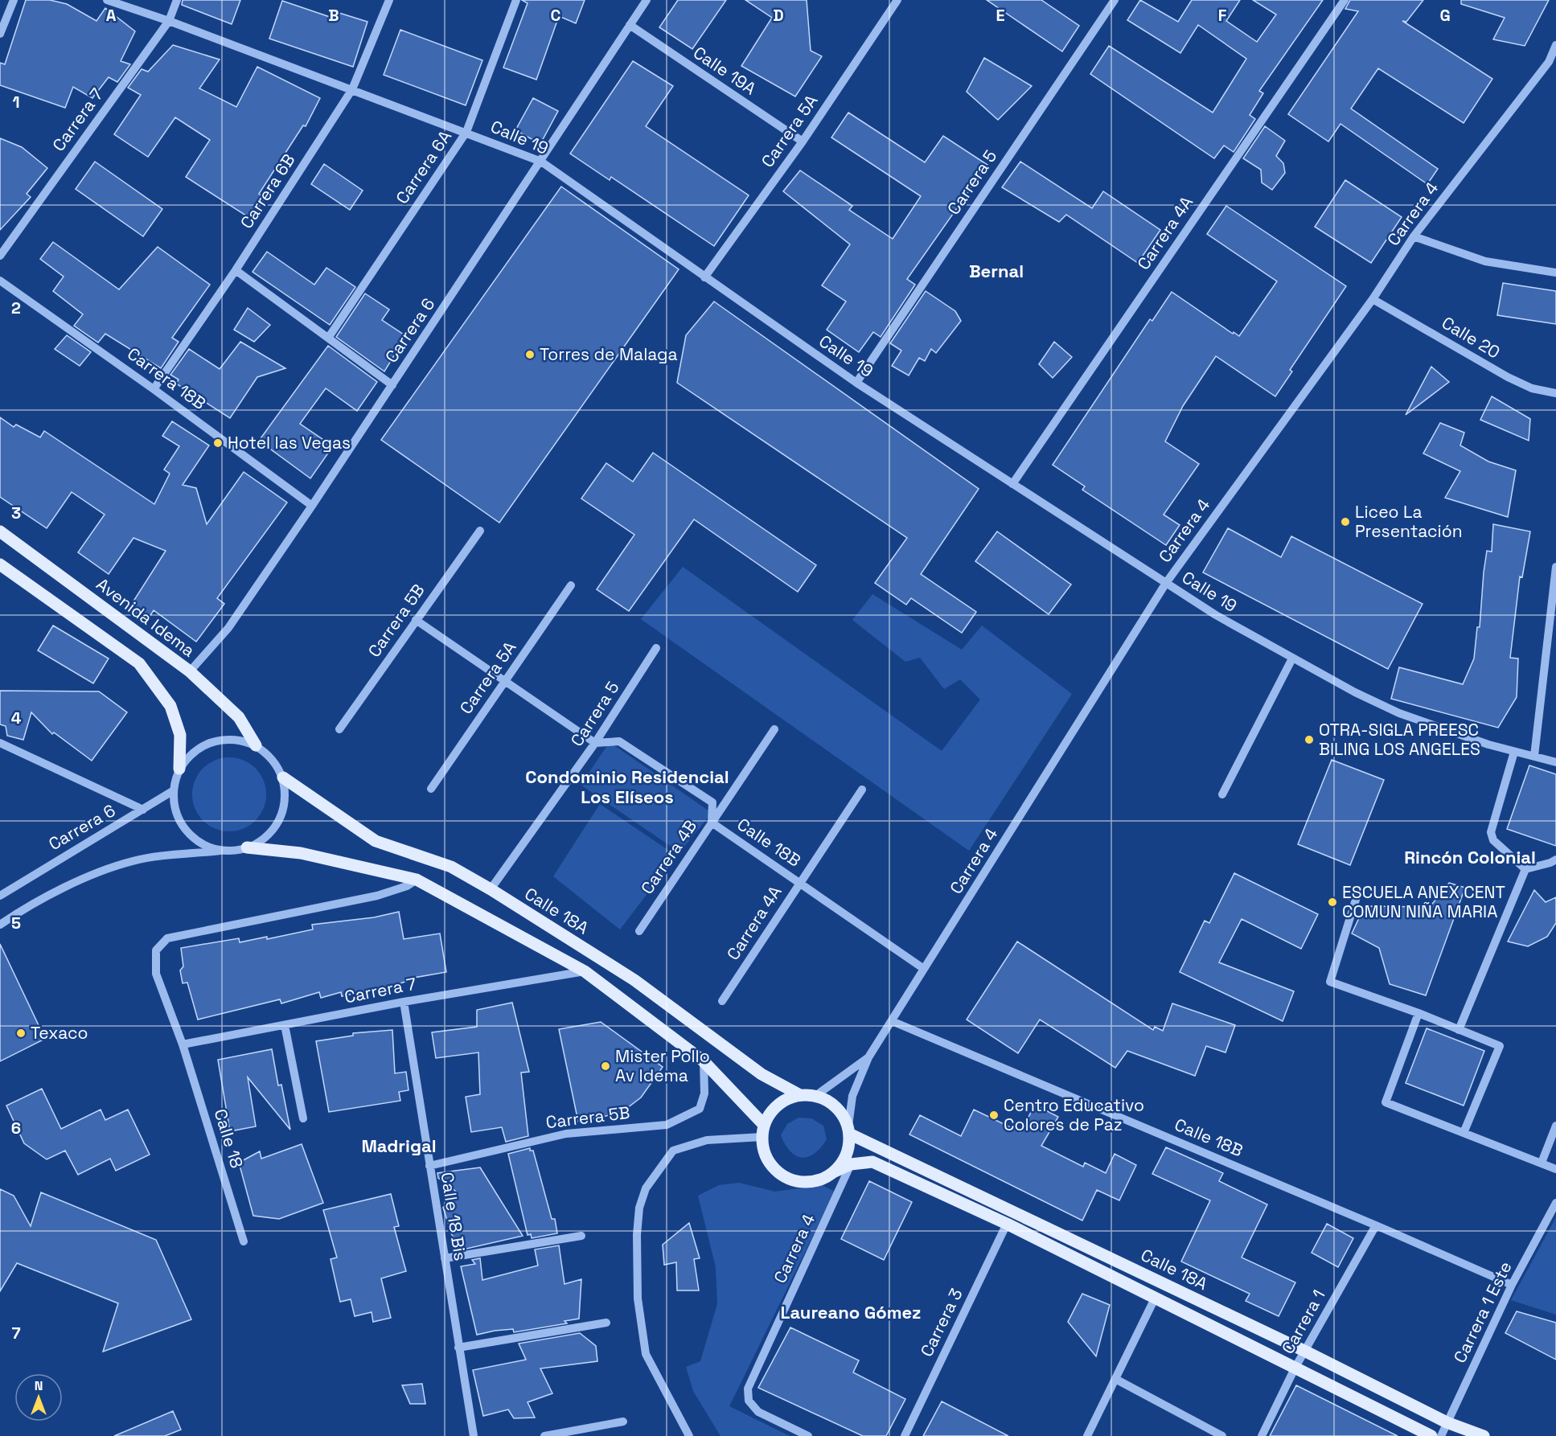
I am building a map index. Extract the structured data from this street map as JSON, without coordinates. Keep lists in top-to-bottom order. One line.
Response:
{"streets":{"main road":["Avenida Idema","Calle 18A"],"street":["Calle 19A","Carrera 7","Carrera 5A","Calle 19","Carrera 6A","Carrera 5","Carrera 6B","Carrera 4","Carrera 4A","Carrera 6","Calle 20","Carrera 18B","Carrera 5B","Calle 18B","Carrera 4B","Calle 18","Calle 18 Bis","Carrera 1 Este","Carrera 1","Carrera 3"]},"crossings":[["Calle 19A","Carrera 5A"],["Calle 19A","Carrera 6"],["Carrera 7","Calle 19"],["Carrera 7","Calle 18"],["Carrera 7","Calle 18 Bis"],["Carrera 5A","Calle 19"],["Calle 19","Carrera 6A"],["Calle 19","Carrera 5"],["Calle 19","Carrera 6B"],["Calle 19","Carrera 4"],["Calle 19","Carrera 4A"],["Calle 19","Carrera 6"],["Carrera 5","Calle 18B"],["Carrera 5","Calle 18A"],["Carrera 6B","Carrera 18B"],["Carrera 4","Calle 20"],["Carrera 4","Calle 18B"],["Carrera 4","Calle 18A"],["Carrera 4A","Calle 18B"],["Carrera 6","Carrera 18B"],["Carrera 6","Avenida Idema"],["Carrera 6","Calle 18A"],["Avenida Idema","Calle 18A"],["Carrera 5B","Calle 18 Bis"],["Calle 18B","Carrera 4B"],["Calle 18B","Carrera 1 Este"],["Calle 18B","Carrera 1"],["Calle 18A","Carrera 1 Este"],["Calle 18A","Carrera 1"],["Calle 18A","Carrera 3"]],"districts":["Bernal","Condominio Residencial Los Elíseos","Rincón Colonial","Madrigal","Laureano Gómez"],"places":["Torres de Malaga","Hotel las Vegas","Liceo La Presentación","OTRA-SIGLA PREESC BILING LOS ANGELES","ESCUELA ANEX CENT COMUN NIÑA MARIA","Texaco","Mister Pollo Av Idema","Centro Educativo Colores de Paz"],"north":"top","grid":{"columns":["A","B","C","D","E","F","G"],"rows":["1","2","3","4","5","6","7"]}}
